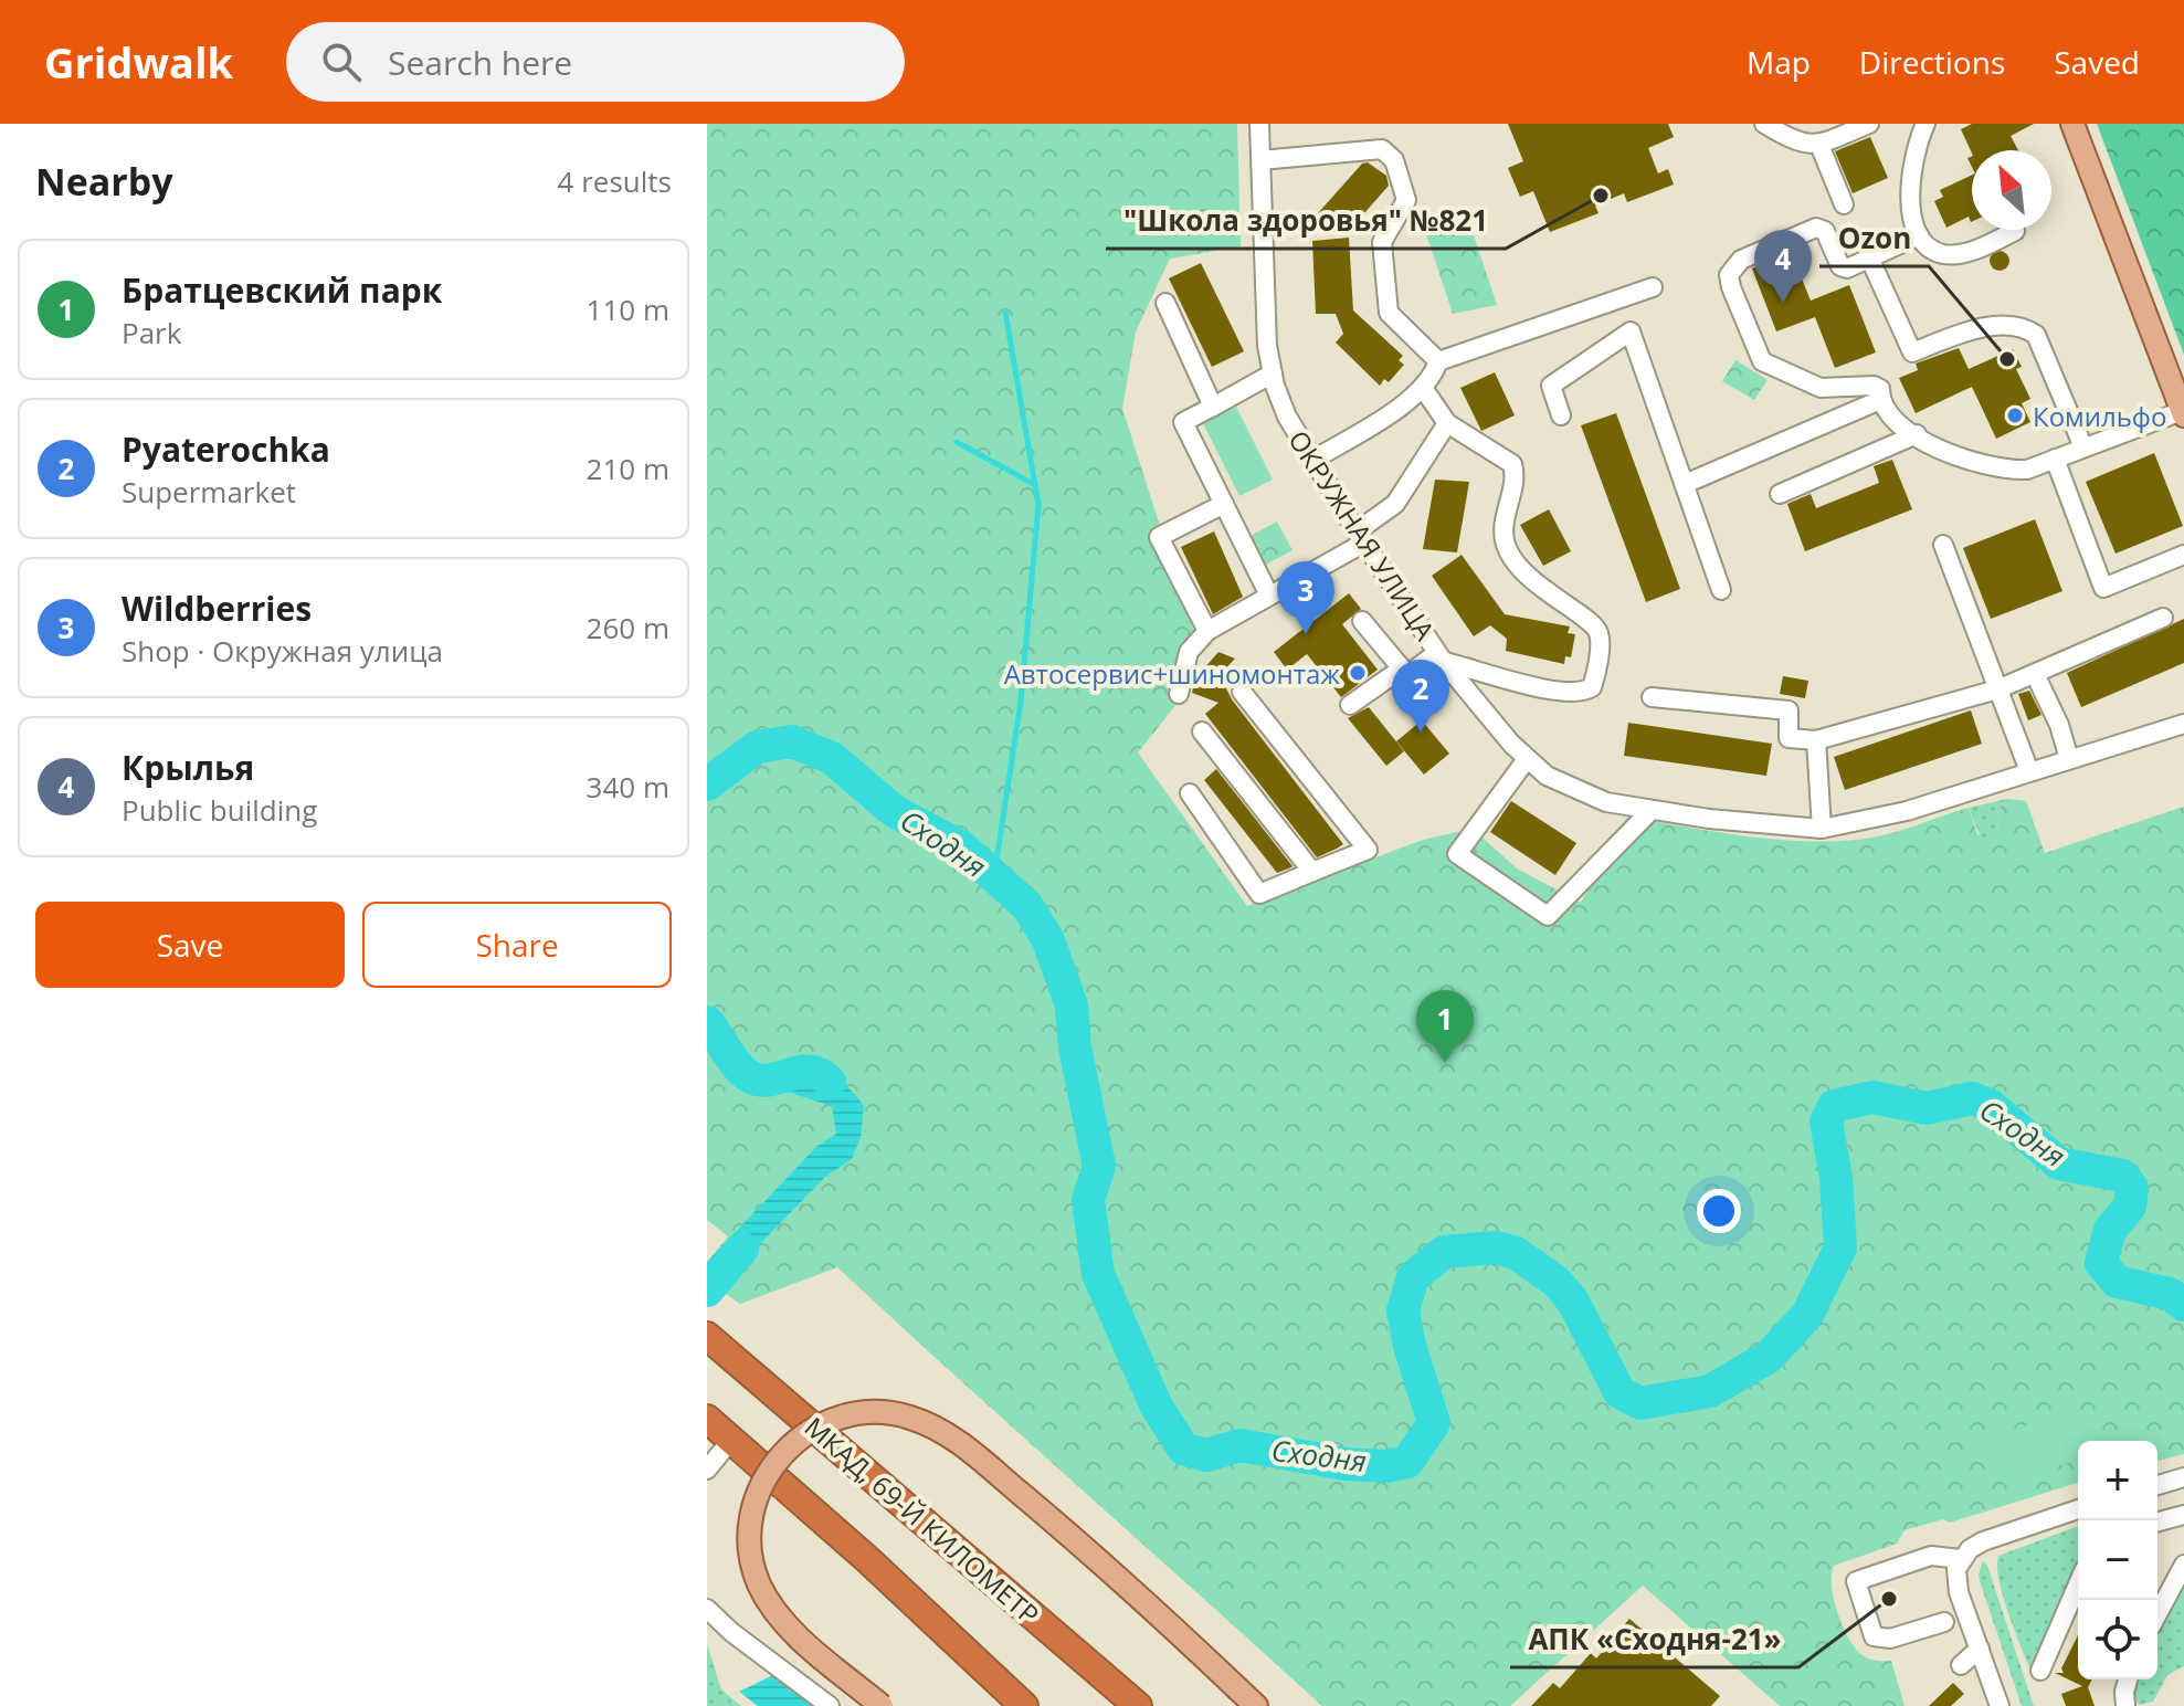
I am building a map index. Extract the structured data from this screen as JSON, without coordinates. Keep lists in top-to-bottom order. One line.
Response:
{"streets":{"highway":["МКАД, 69-Й КИЛОМЕТР"],"street":["ОКРУЖНАЯ УЛИЦА"]},"water":["Сходня"],"places":["\"Школа здоровья\" №821","Ozon","Комильфо","Автосервис+шиномонтаж","АПК «Сходня-21»"],"north":"top left","page":{"header":"Gridwalk","search":"Search here","nav":["Map","Directions","Saved"],"heading":["Nearby","4 results"],"pins":["4","3","2","1"],"list":[{"mark":"1","name":"Братцевский парк","note":"Park","value":"110 m"},{"mark":"2","name":"Pyaterochka","note":"Supermarket","value":"210 m"},{"mark":"3","name":"Wildberries","note":"Shop · Окружная улица","value":"260 m"},{"mark":"4","name":"Крылья","note":"Public building","value":"340 m"}],"buttons":["Save","Share"],"map_buttons":["+","−"]}}
